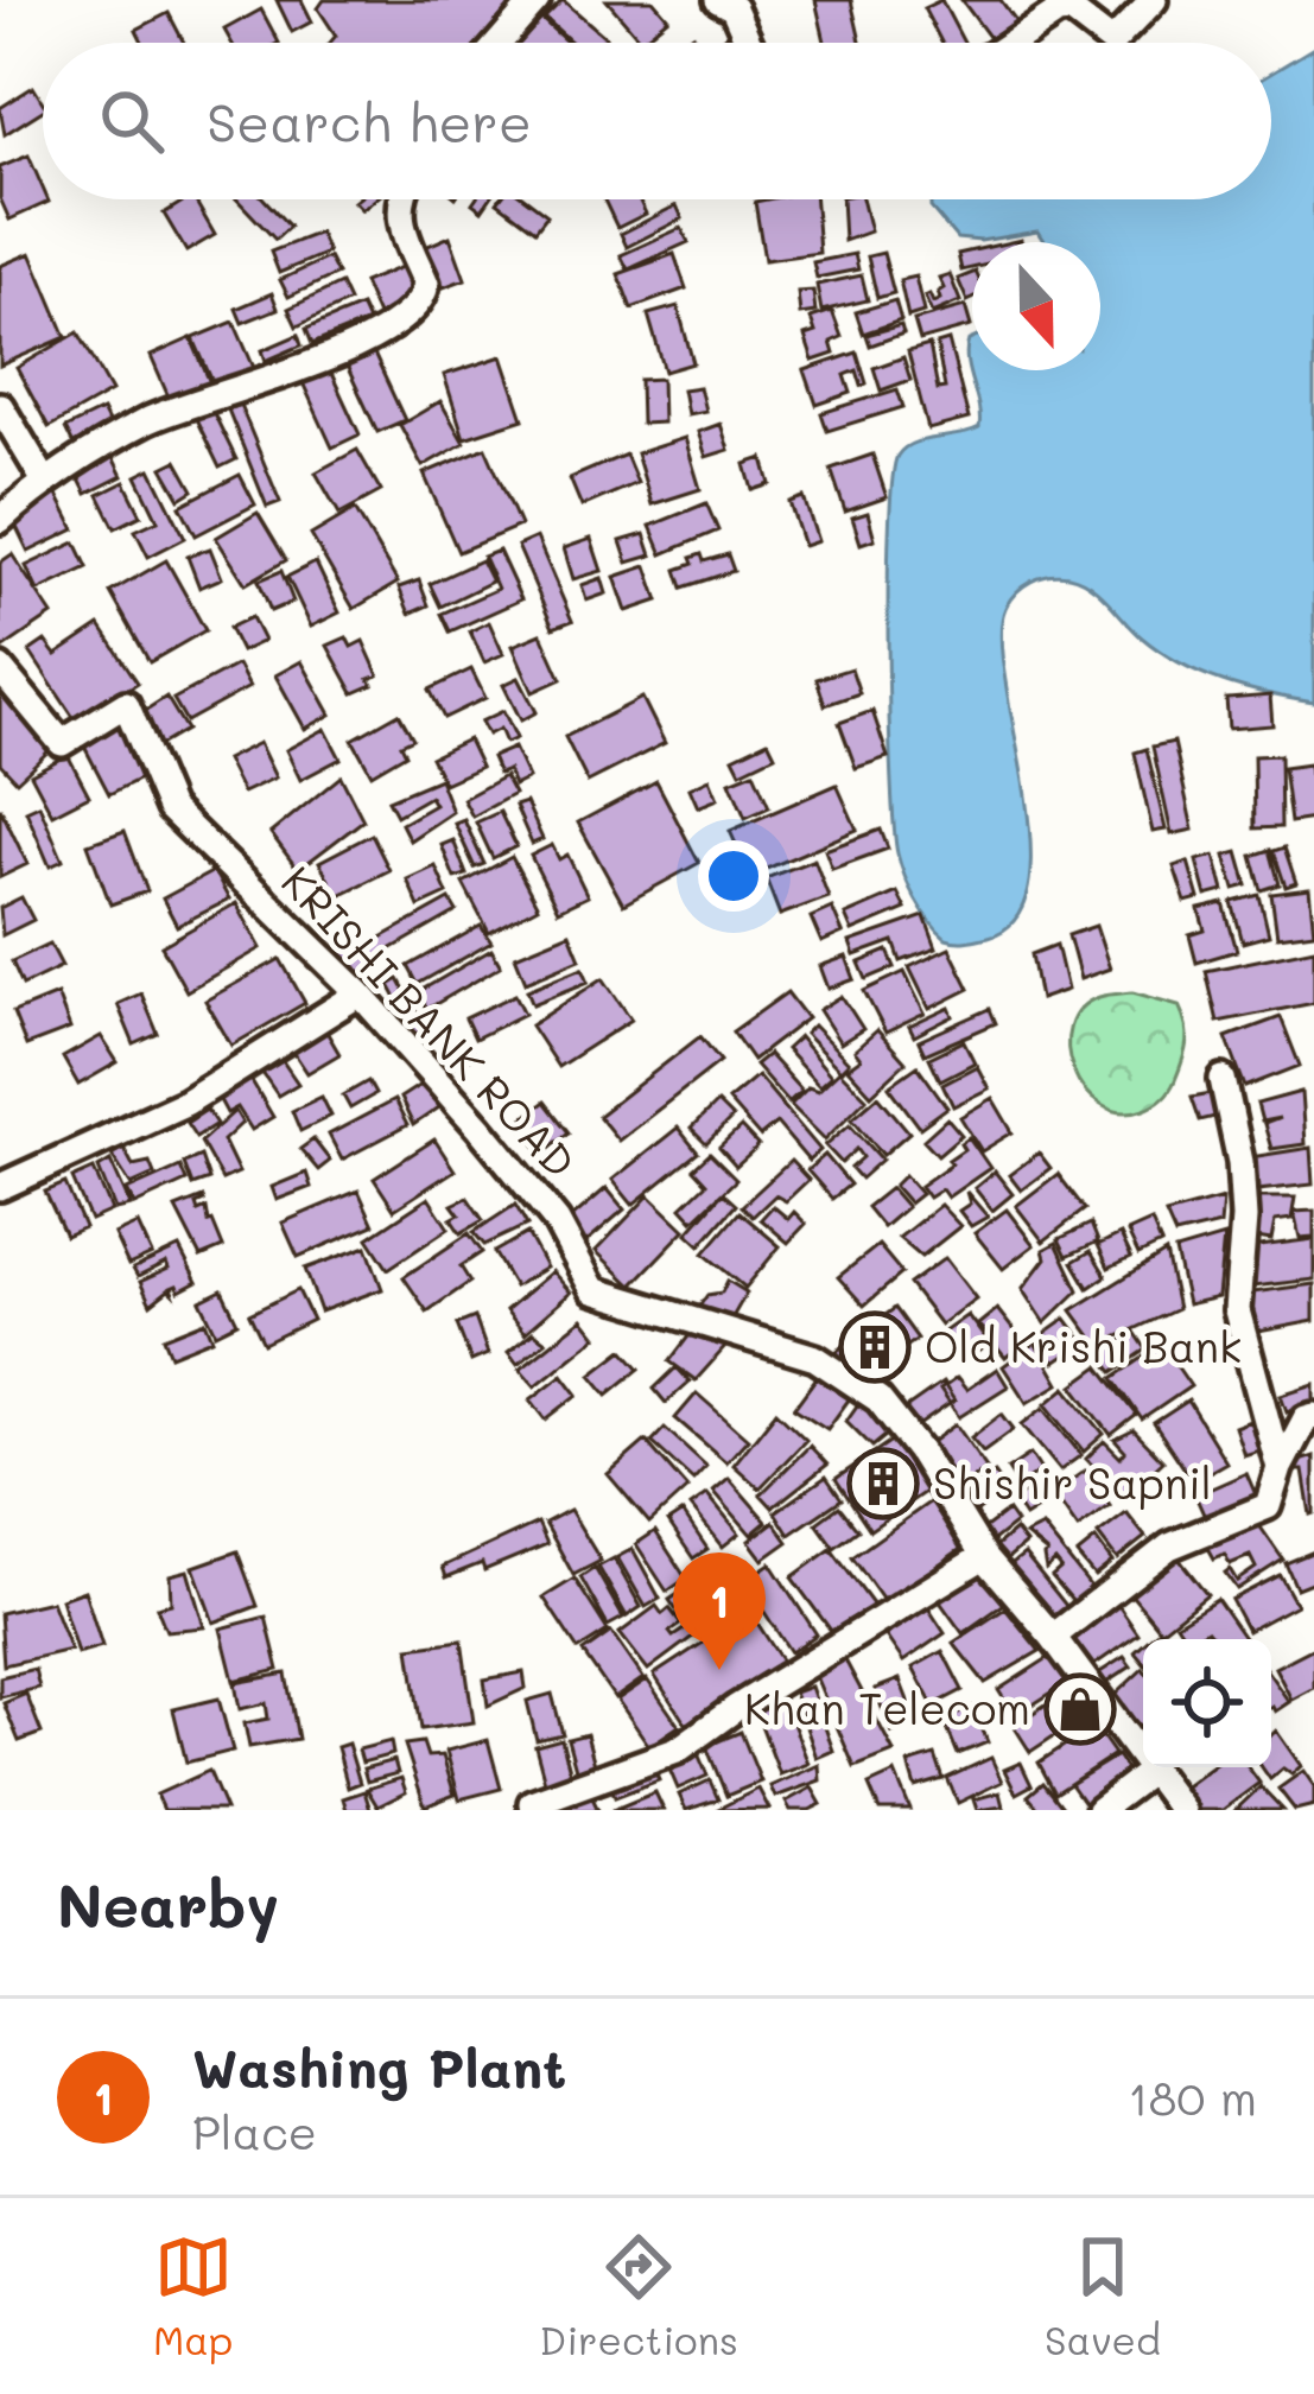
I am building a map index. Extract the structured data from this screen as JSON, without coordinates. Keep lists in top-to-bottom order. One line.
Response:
{"streets":{"street":["KRISHI BANK ROAD"]},"places":{"building":["Old Krishi Bank","Shishir Sapnil"],"shop":["Khan Telecom"]},"north":"bottom","page":{"search":"Search here","pins":"1","heading":"Nearby","list":[{"mark":"1","name":"Washing Plant","note":"Place","value":"180 m"}],"nav":["Map","Directions","Saved"]}}
